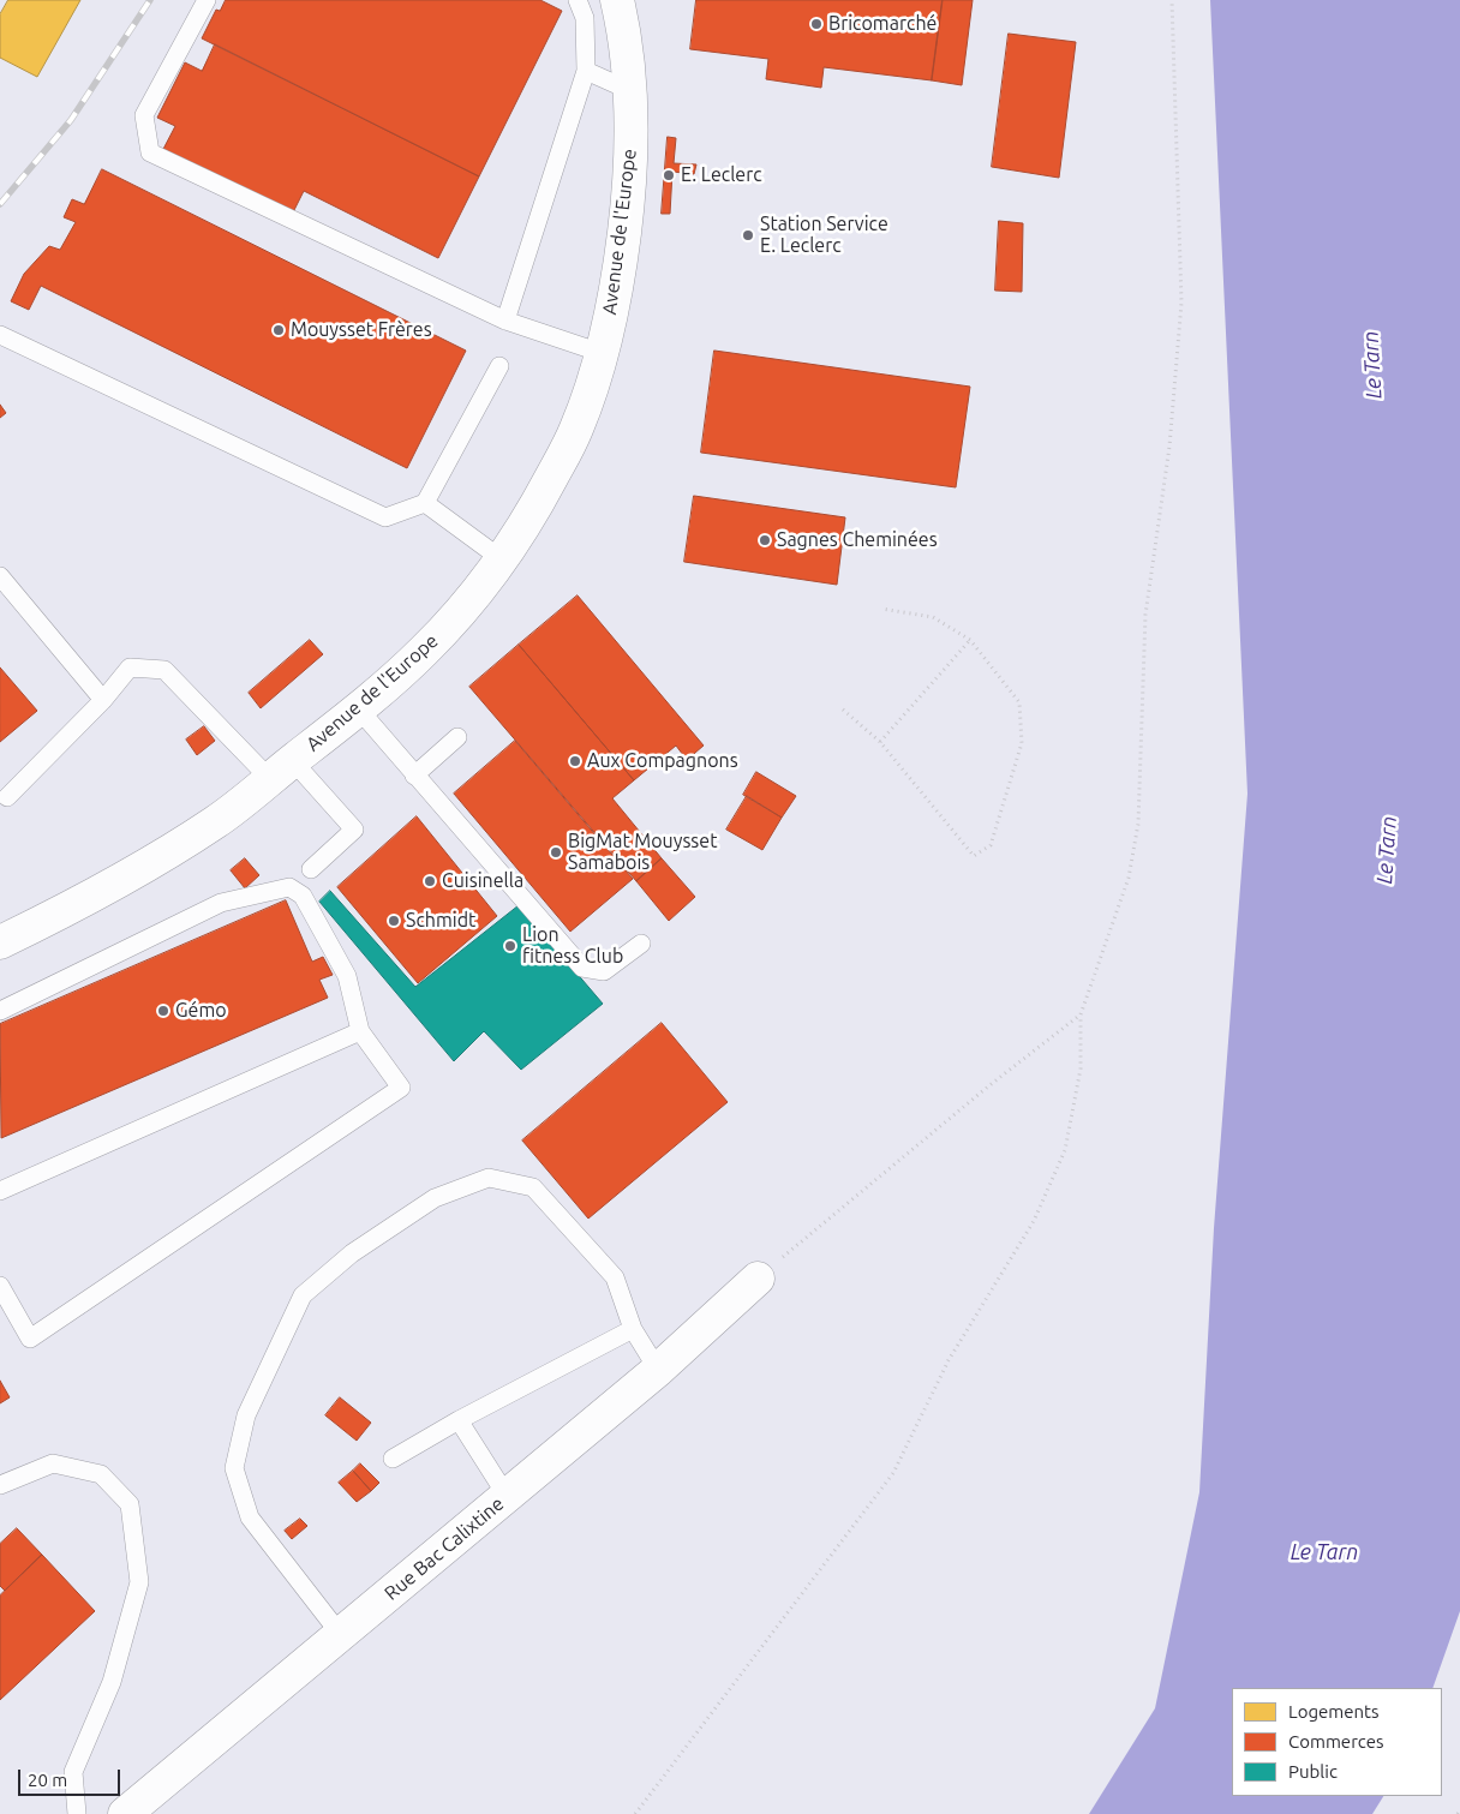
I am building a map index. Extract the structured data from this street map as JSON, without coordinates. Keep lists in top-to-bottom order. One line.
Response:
{"streets":{"street":["Avenue de l'Europe","Rue Bac Calixtine"]},"water":["Le Tarn"],"places":["Bricomarché","E. Leclerc","Station Service E. Leclerc","Mouysset Frères","Sagnes Cheminées","Aux Compagnons","BigMat Mouysset Samabois","Cuisinella","Schmidt","Lion fitness Club","Gémo"],"legend":["Logements","Commerces","Public"],"scale_bar":"20 m"}
